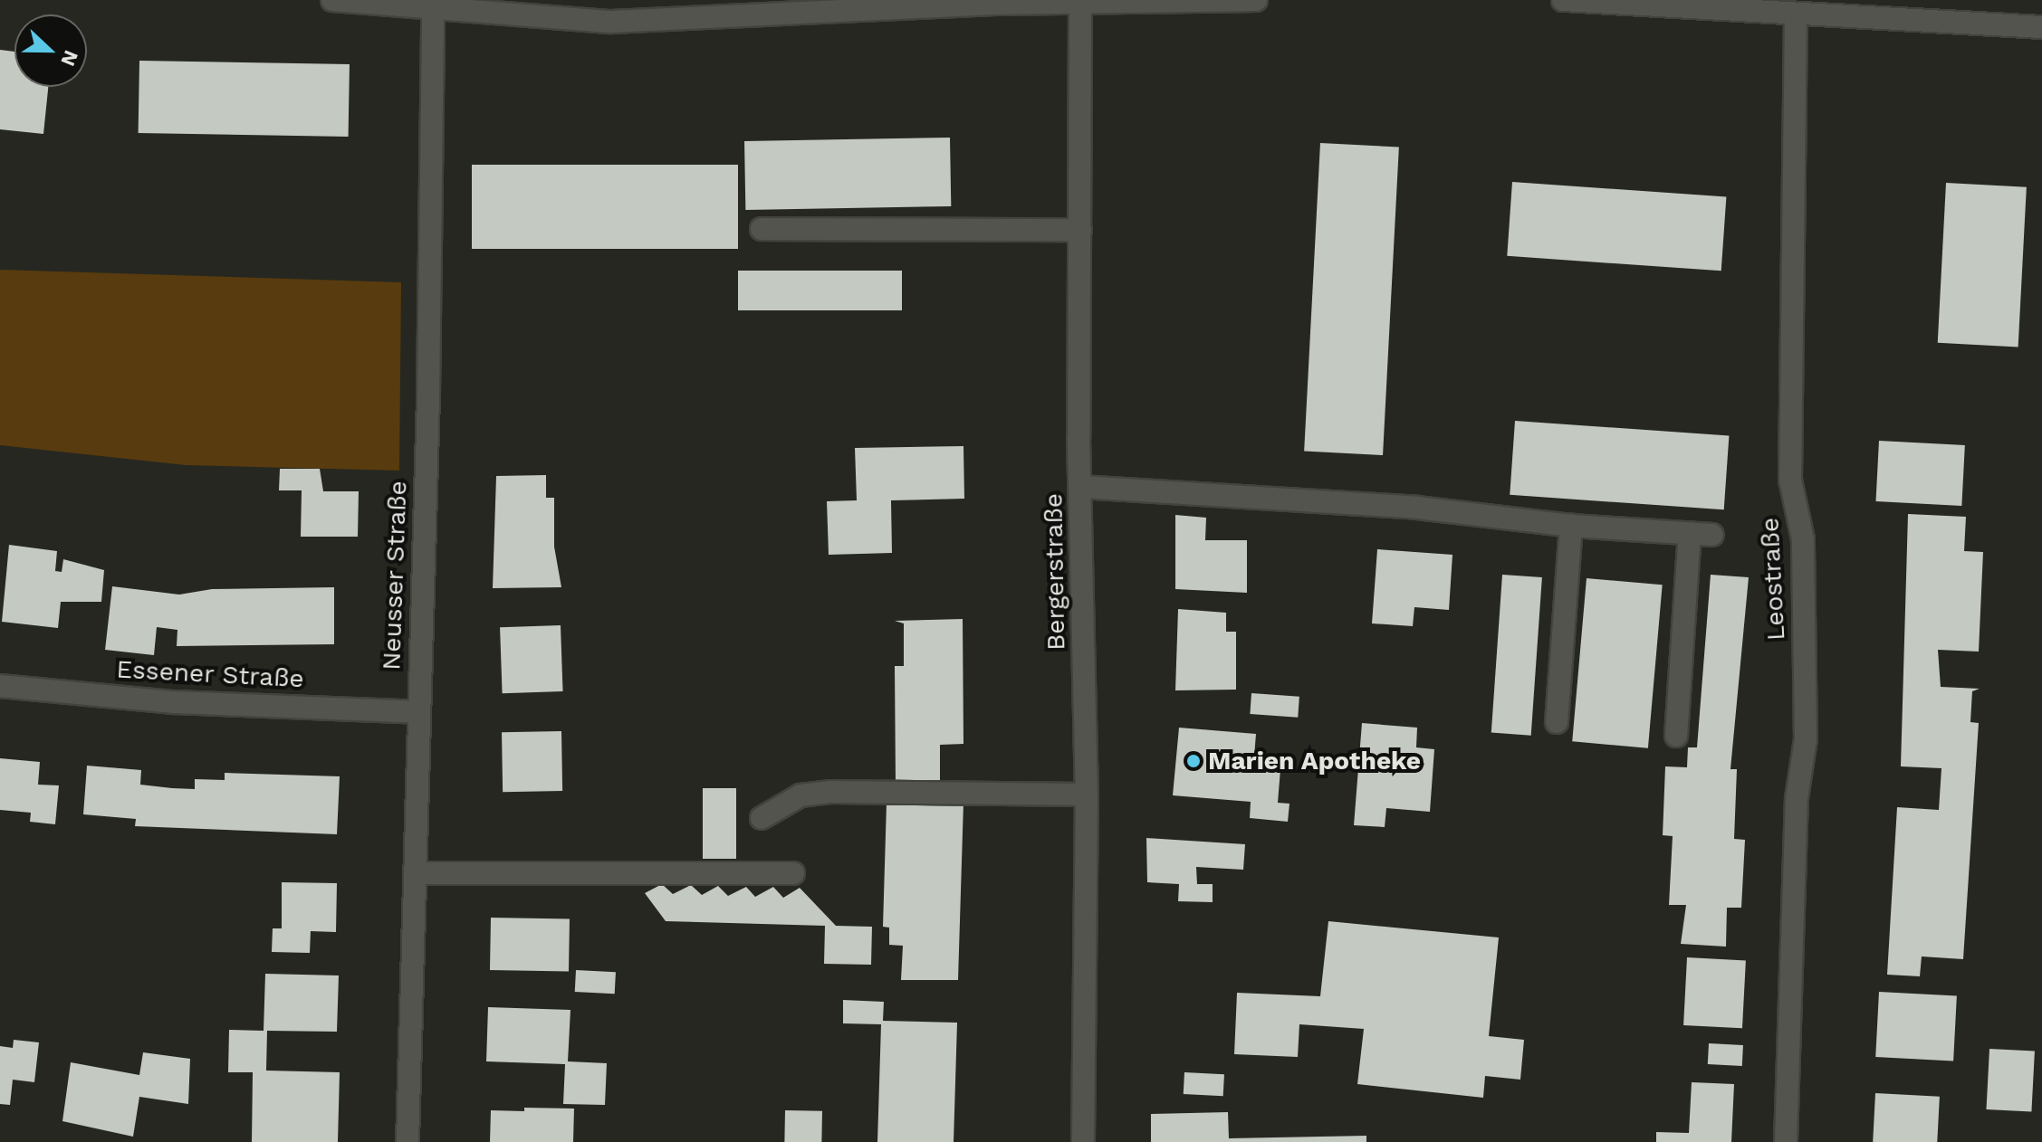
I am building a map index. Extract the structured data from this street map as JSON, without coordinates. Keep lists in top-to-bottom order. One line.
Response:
{"streets":{"street":["Bergerstraße","Neusser Straße","Leostraße","Essener Straße"]},"crossings":[["Neusser Straße","Essener Straße"]],"places":["Marien Apotheke"],"north":"right"}
